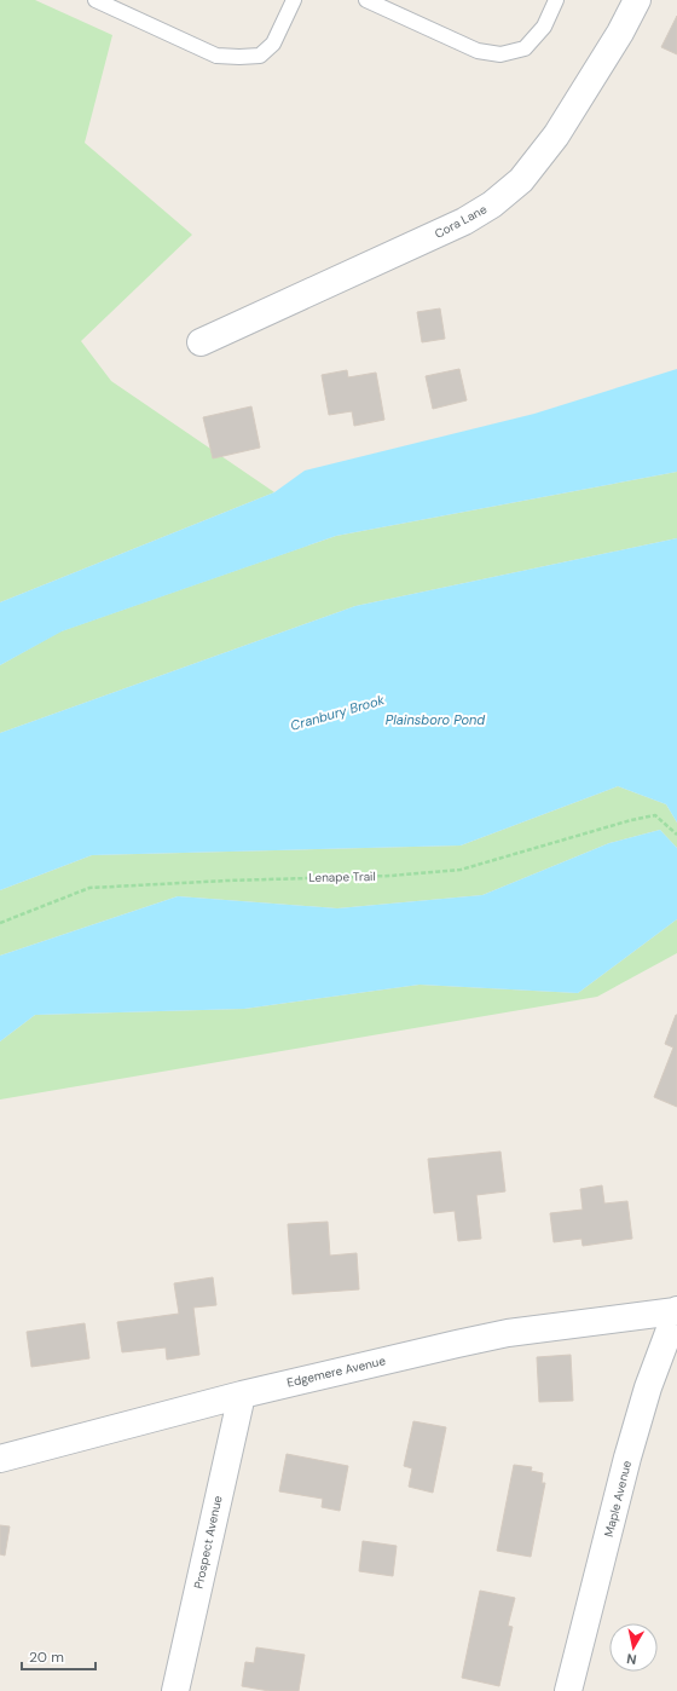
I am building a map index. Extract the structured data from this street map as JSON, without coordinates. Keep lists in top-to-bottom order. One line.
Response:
{"streets":{"street":["Cora Lane","Edgemere Avenue","Maple Avenue","Prospect Avenue"],"path":["Lenape Trail"]},"crossings":[["Edgemere Avenue","Maple Avenue"],["Edgemere Avenue","Prospect Avenue"]],"water":["Cranbury Brook","Plainsboro Pond"],"scale_bar":"20 m","north":"bottom"}
